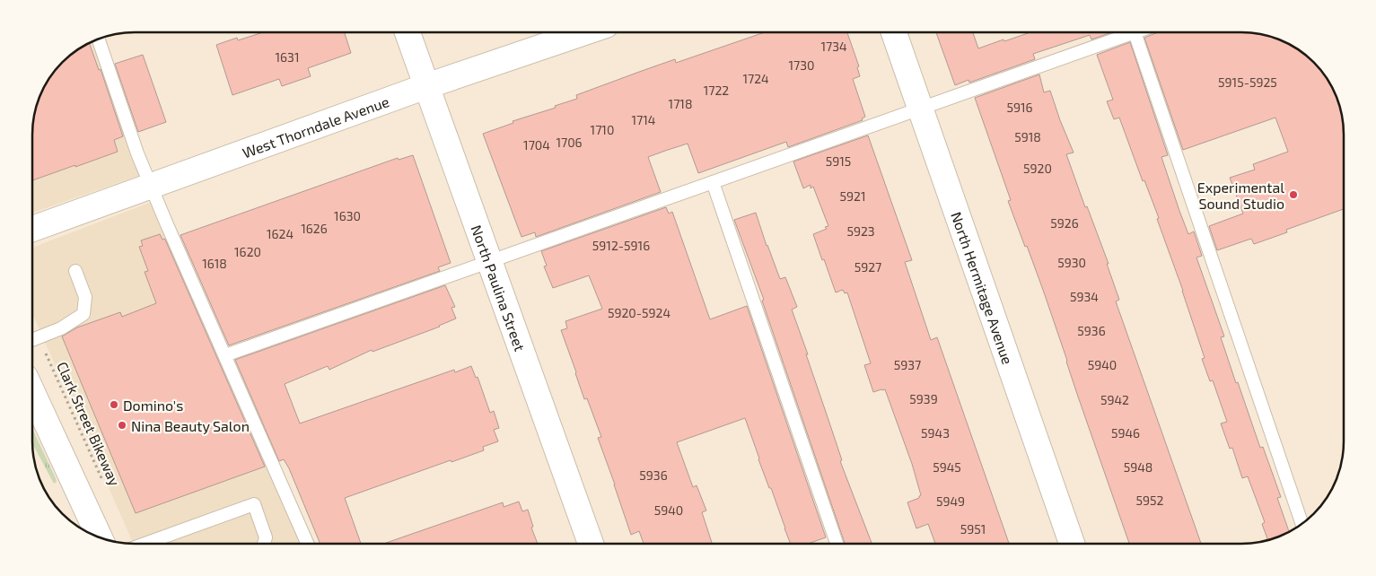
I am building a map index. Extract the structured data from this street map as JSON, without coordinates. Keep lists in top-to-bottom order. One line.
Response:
{"streets":{"street":["West Thorndale Avenue","North Paulina Street","North Hermitage Avenue"],"path":["Clark Street Bikeway"]},"crossings":[["West Thorndale Avenue","North Paulina Street"]],"places":["Experimental Sound Studio","Domino's","Nina Beauty Salon"],"house_numbers":["1734","1631","1730","1724","5915-5925","1722","1718","5916","1714","1710","5918","1706","1704","5915","5920","5921","1630","5926","1626","5923","1624","5912-5916","1620","5930","1618","5927","5934","5920-5924","5936","5937","5940","5939","5942","5943","5946","5945","5948","5936","5952","5949","5940","5951"]}
